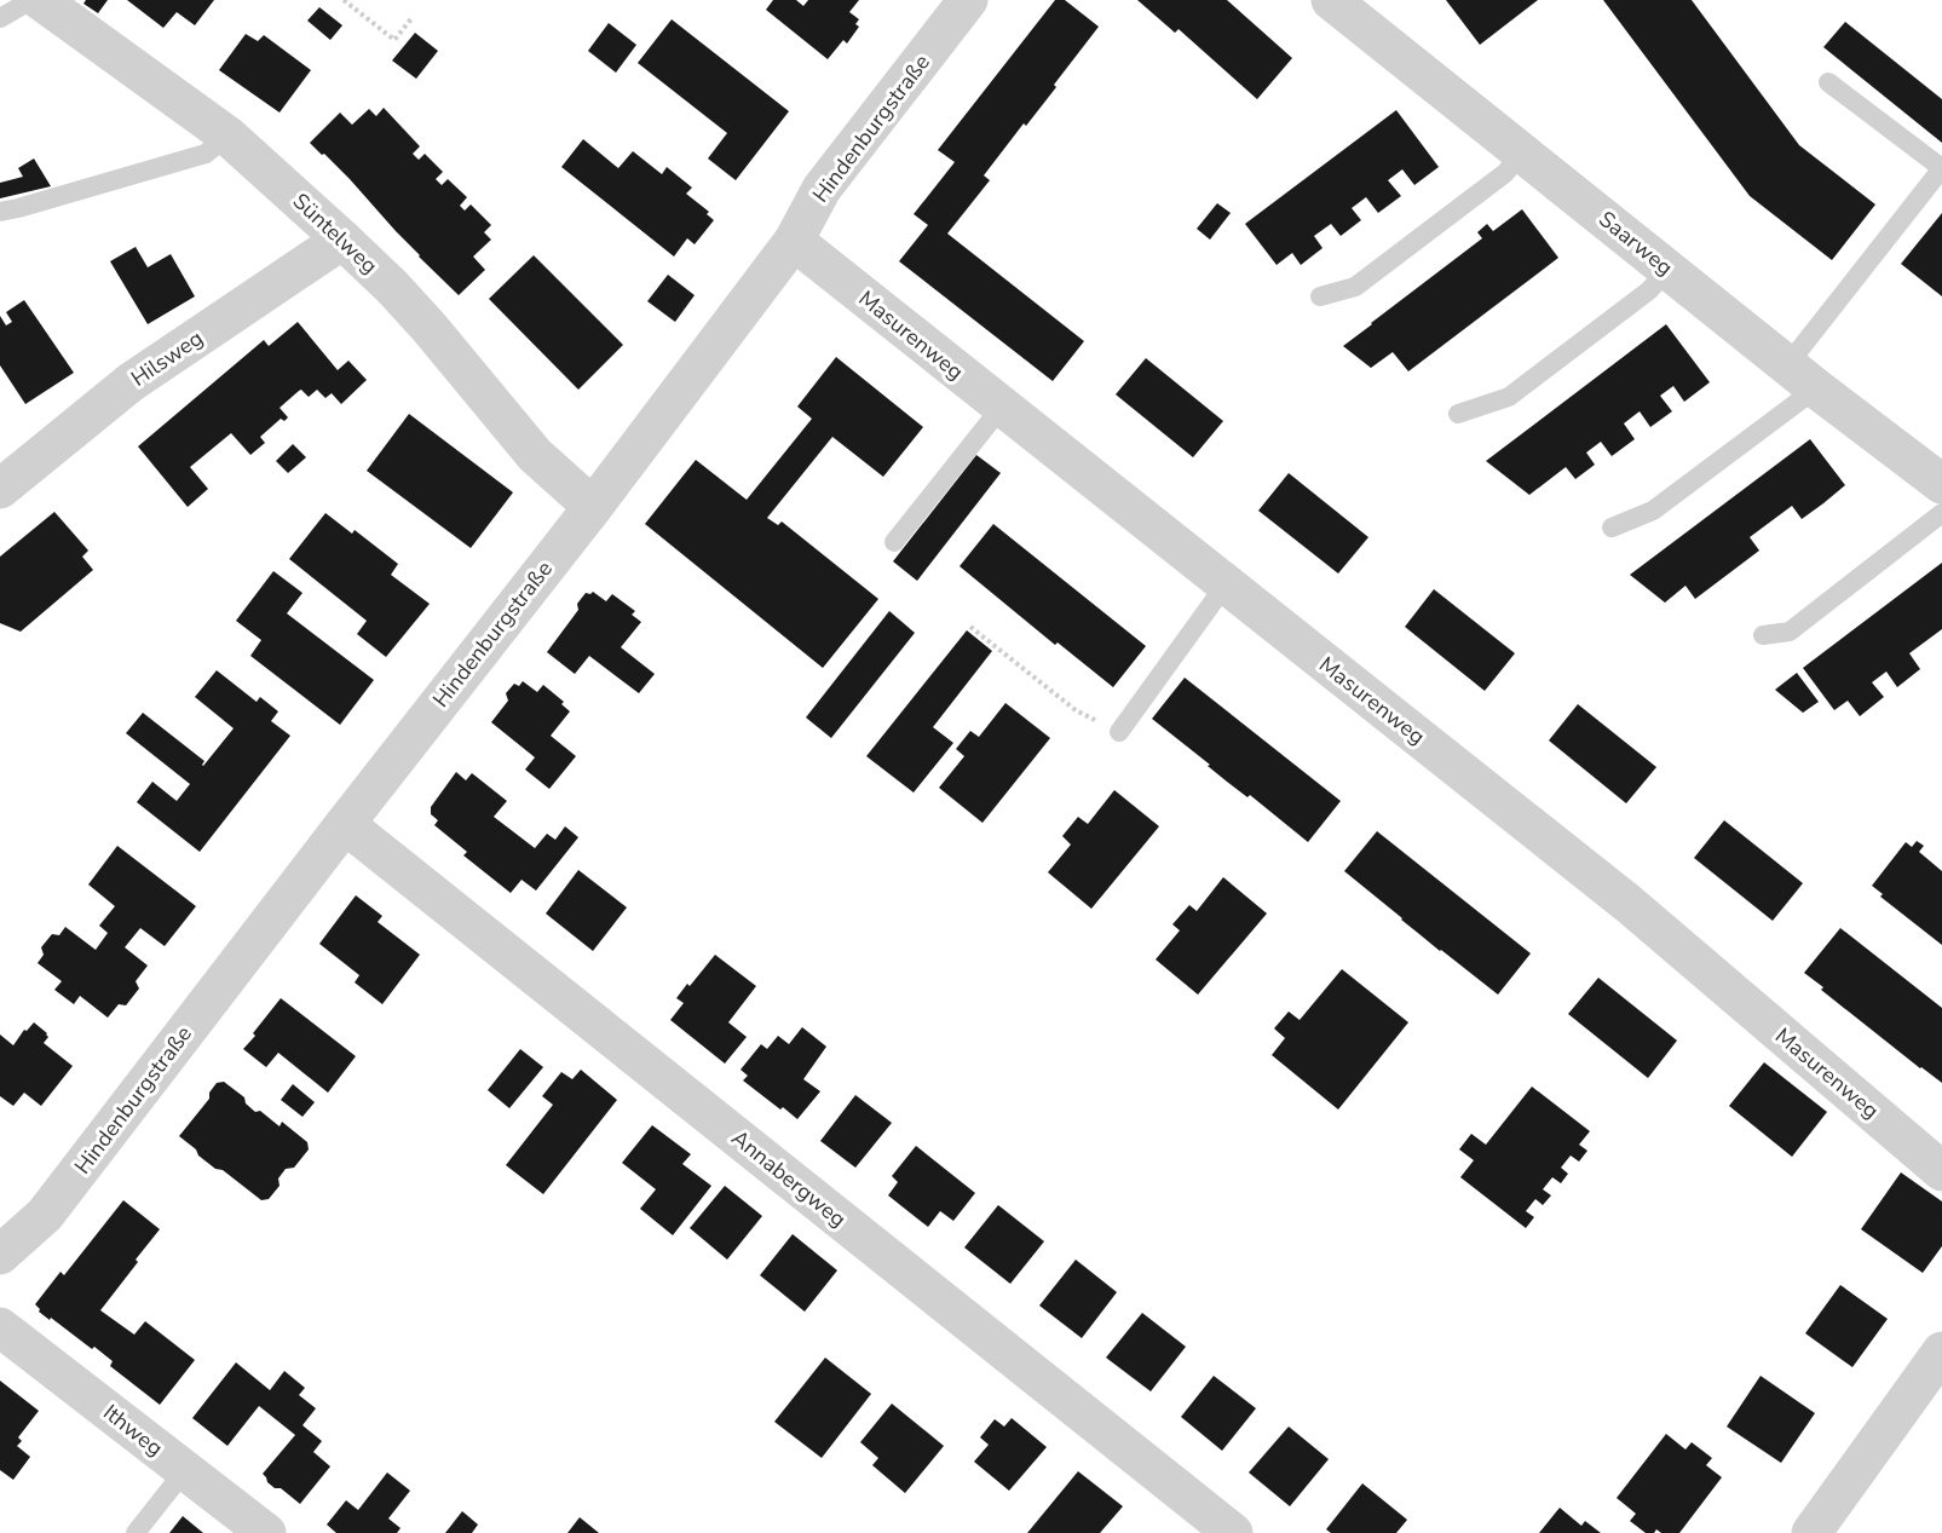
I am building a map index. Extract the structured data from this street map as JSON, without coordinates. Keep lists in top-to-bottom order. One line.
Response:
{"streets":{"street":["Hindenburgstraße","Süntelweg","Saarweg","Masurenweg","Hilsweg","Annabergweg","Ithweg"]},"crossings":[["Hindenburgstraße","Süntelweg"],["Hindenburgstraße","Masurenweg"],["Hindenburgstraße","Annabergweg"],["Süntelweg","Hilsweg"]]}
